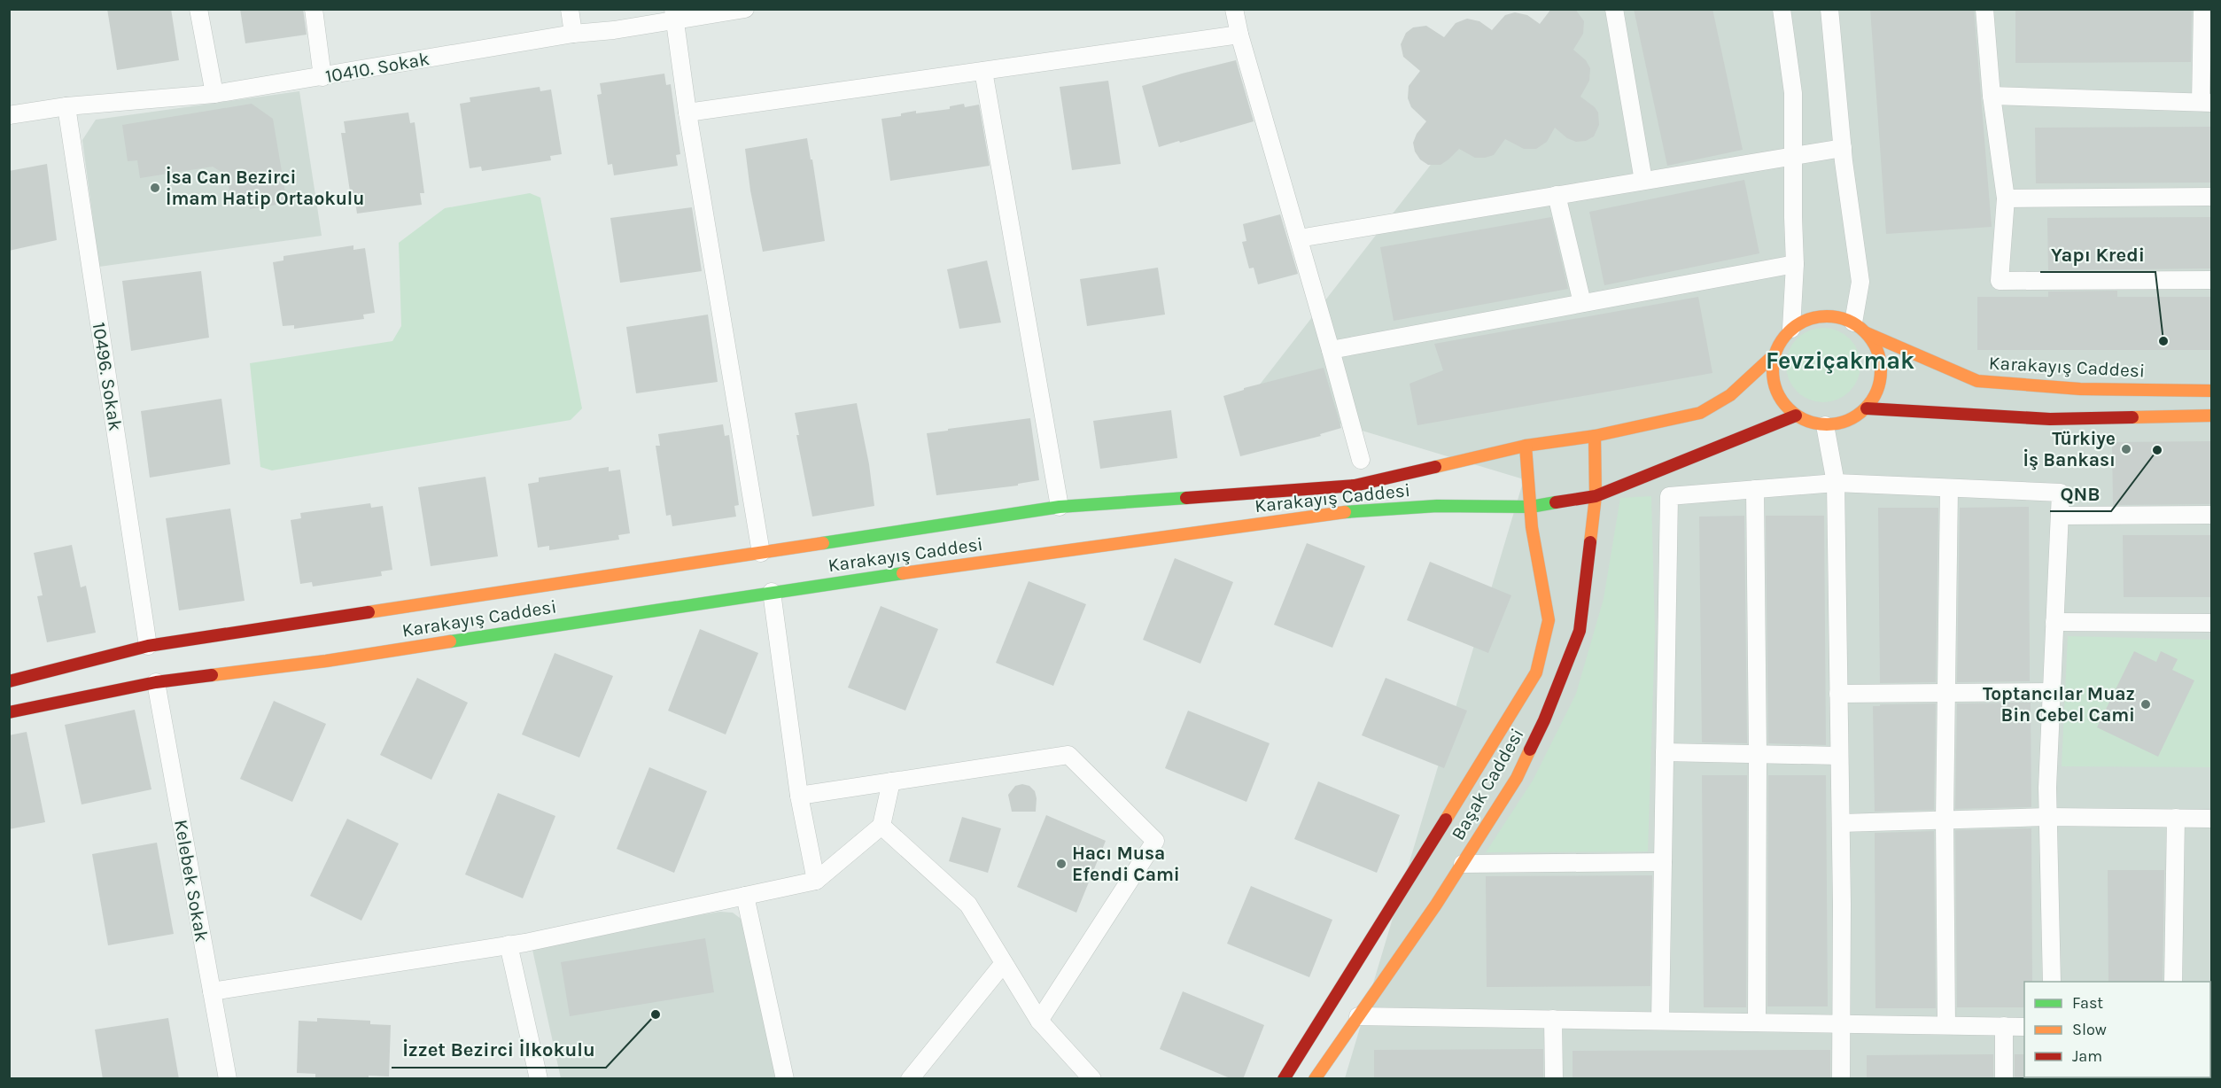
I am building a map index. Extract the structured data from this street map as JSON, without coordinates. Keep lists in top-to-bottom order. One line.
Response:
{"streets":{"main road":["Karakayış Caddesi","Başak Caddesi"],"street":["10410. Sokak","10496. Sokak","Kelebek Sokak"]},"crossings":[["10410. Sokak","10496. Sokak"],["Karakayış Caddesi","10496. Sokak"],["Karakayış Caddesi","Başak Caddesi"],["Karakayış Caddesi","Kelebek Sokak"]],"districts":["Fevziçakmak"],"places":["İsa Can Bezirci İmam Hatip Ortaokulu","Yapı Kredi","Türkiye İş Bankası","QNB","Toptancılar Muaz Bin Cebel Cami","Hacı Musa Efendi Cami","İzzet Bezirci İlkokulu"],"legend":["Fast","Slow","Jam"]}
